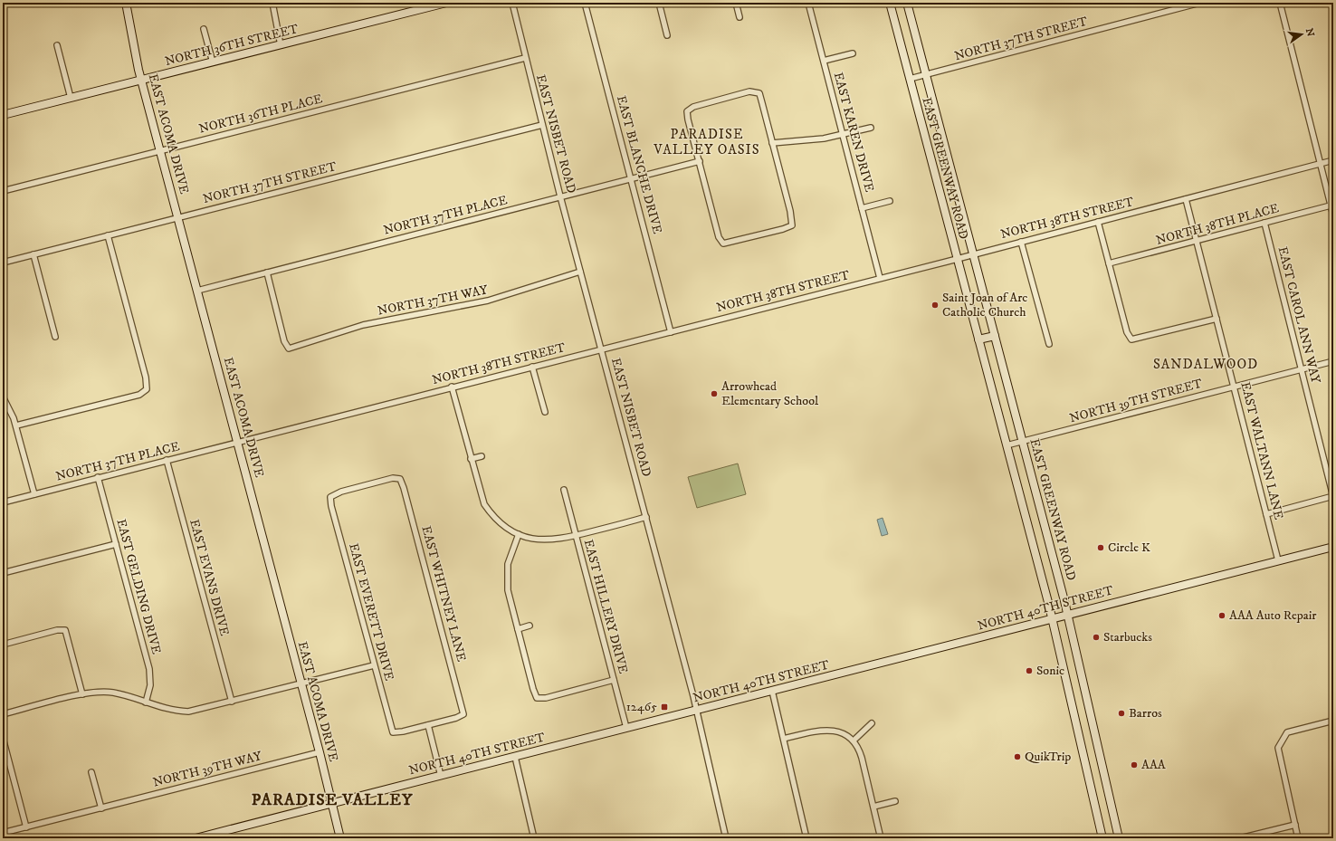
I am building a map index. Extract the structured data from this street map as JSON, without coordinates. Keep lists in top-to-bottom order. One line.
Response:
{"streets":{"main road":["NORTH 36TH STREET","EAST ACOMA DRIVE","EAST GREENWAY ROAD","NORTH 40TH STREET"],"street":["NORTH 37TH STREET","NORTH 36TH PLACE","EAST KAREN DRIVE","EAST NISBET ROAD","EAST BLANCHE DRIVE","NORTH 37TH PLACE","NORTH 38TH STREET","NORTH 38TH PLACE","NORTH 37TH WAY","EAST CAROL ANN WAY","NORTH 39TH STREET","EAST WALTANN LANE","EAST EVANS DRIVE","EAST GELDING DRIVE","EAST WHITNEY LANE","EAST HILLERY DRIVE","EAST EVERETT DRIVE","NORTH 39TH WAY"]},"crossings":[["NORTH 37TH STREET","EAST ACOMA DRIVE"],["NORTH 37TH STREET","EAST NISBET ROAD"],["NORTH 37TH STREET","EAST GREENWAY ROAD"],["NORTH 36TH STREET","EAST ACOMA DRIVE"],["NORTH 36TH PLACE","EAST ACOMA DRIVE"],["NORTH 36TH PLACE","EAST NISBET ROAD"],["EAST KAREN DRIVE","NORTH 38TH STREET"],["EAST ACOMA DRIVE","NORTH 37TH PLACE"],["EAST ACOMA DRIVE","NORTH 38TH STREET"],["EAST ACOMA DRIVE","NORTH 40TH STREET"],["EAST ACOMA DRIVE","NORTH 39TH WAY"],["EAST NISBET ROAD","NORTH 37TH PLACE"],["EAST NISBET ROAD","NORTH 38TH STREET"],["EAST NISBET ROAD","NORTH 37TH WAY"],["EAST NISBET ROAD","NORTH 40TH STREET"],["EAST BLANCHE DRIVE","NORTH 37TH PLACE"],["EAST BLANCHE DRIVE","NORTH 38TH STREET"],["EAST GREENWAY ROAD","NORTH 38TH STREET"],["EAST GREENWAY ROAD","NORTH 39TH STREET"],["EAST GREENWAY ROAD","NORTH 40TH STREET"],["NORTH 37TH PLACE","NORTH 38TH STREET"],["NORTH 37TH PLACE","NORTH 37TH WAY"],["NORTH 37TH PLACE","EAST EVANS DRIVE"],["NORTH 37TH PLACE","EAST GELDING DRIVE"],["NORTH 38TH STREET","EAST WALTANN LANE"],["NORTH 38TH PLACE","EAST CAROL ANN WAY"],["NORTH 38TH PLACE","EAST WALTANN LANE"],["EAST CAROL ANN WAY","NORTH 39TH STREET"],["NORTH 39TH STREET","EAST WALTANN LANE"],["EAST WALTANN LANE","NORTH 40TH STREET"],["EAST WHITNEY LANE","EAST EVERETT DRIVE"],["EAST HILLERY DRIVE","NORTH 40TH STREET"]],"districts":["PARADISE VALLEY OASIS","SANDALWOOD","PARADISE VALLEY"],"places":{"other":["Saint Joan of Arc Catholic Church","Arrowhead Elementary School","Circle K","AAA Auto Repair","Starbucks","Sonic","Barros","QuikTrip","AAA"],"transit":["12465"]},"north":"right"}
